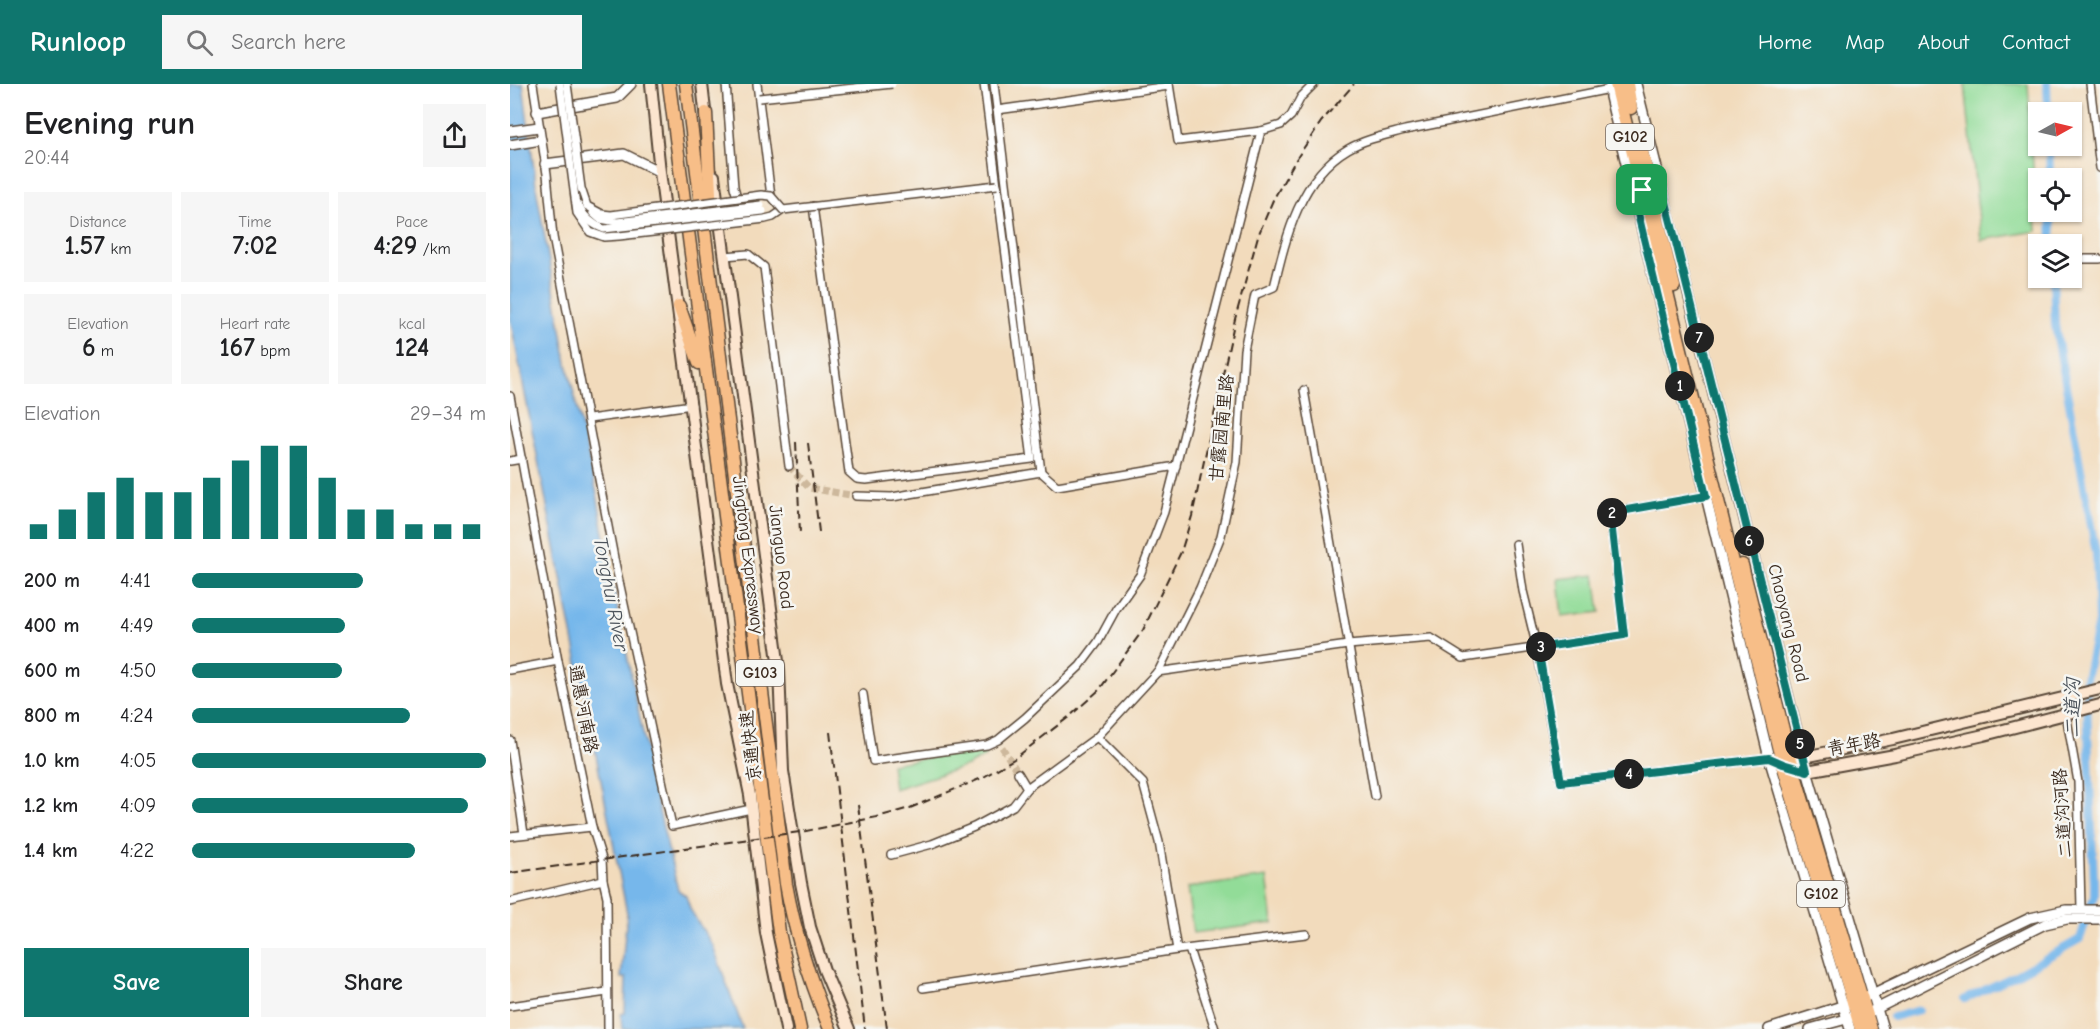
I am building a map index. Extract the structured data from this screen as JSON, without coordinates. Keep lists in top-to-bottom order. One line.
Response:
{"streets":{"highway":["G102","Jingtong Expressway","Chaoyang Road","G103","京通快速"],"main road":["Jianguo Road","青年路"],"street":["甘露园南里路","通惠河南路","二道沟河路"]},"crossings":[["甘露园南里路","Chaoyang Road"],["Chaoyang Road","青年路"],["G103","京通快速"],["青年路","二道沟河路"]],"water":["Tonghui River","二道沟"],"north":"right","page":{"header":"Runloop","search":"Search here","nav":["Home","Map","About","Contact"],"heading":["Evening run","20:44"],"stats":[["Distance","1.57 km"],["Time","7:02"],["Pace","4:29 /km"],["Elevation","6 m"],["Heart rate","167 bpm"],["kcal","124"]],"pins":["7","1","2","6","3","5","4"],"chart":["Elevation","29–34 m"],"list":[{"name":"200 m","note":"4:41"},{"name":"400 m","note":"4:49"},{"name":"600 m","note":"4:50"},{"name":"800 m","note":"4:24"},{"name":"1.0 km","note":"4:05"},{"name":"1.2 km","note":"4:09"},{"name":"1.4 km","note":"4:22"}],"buttons":["Save","Share"]}}
